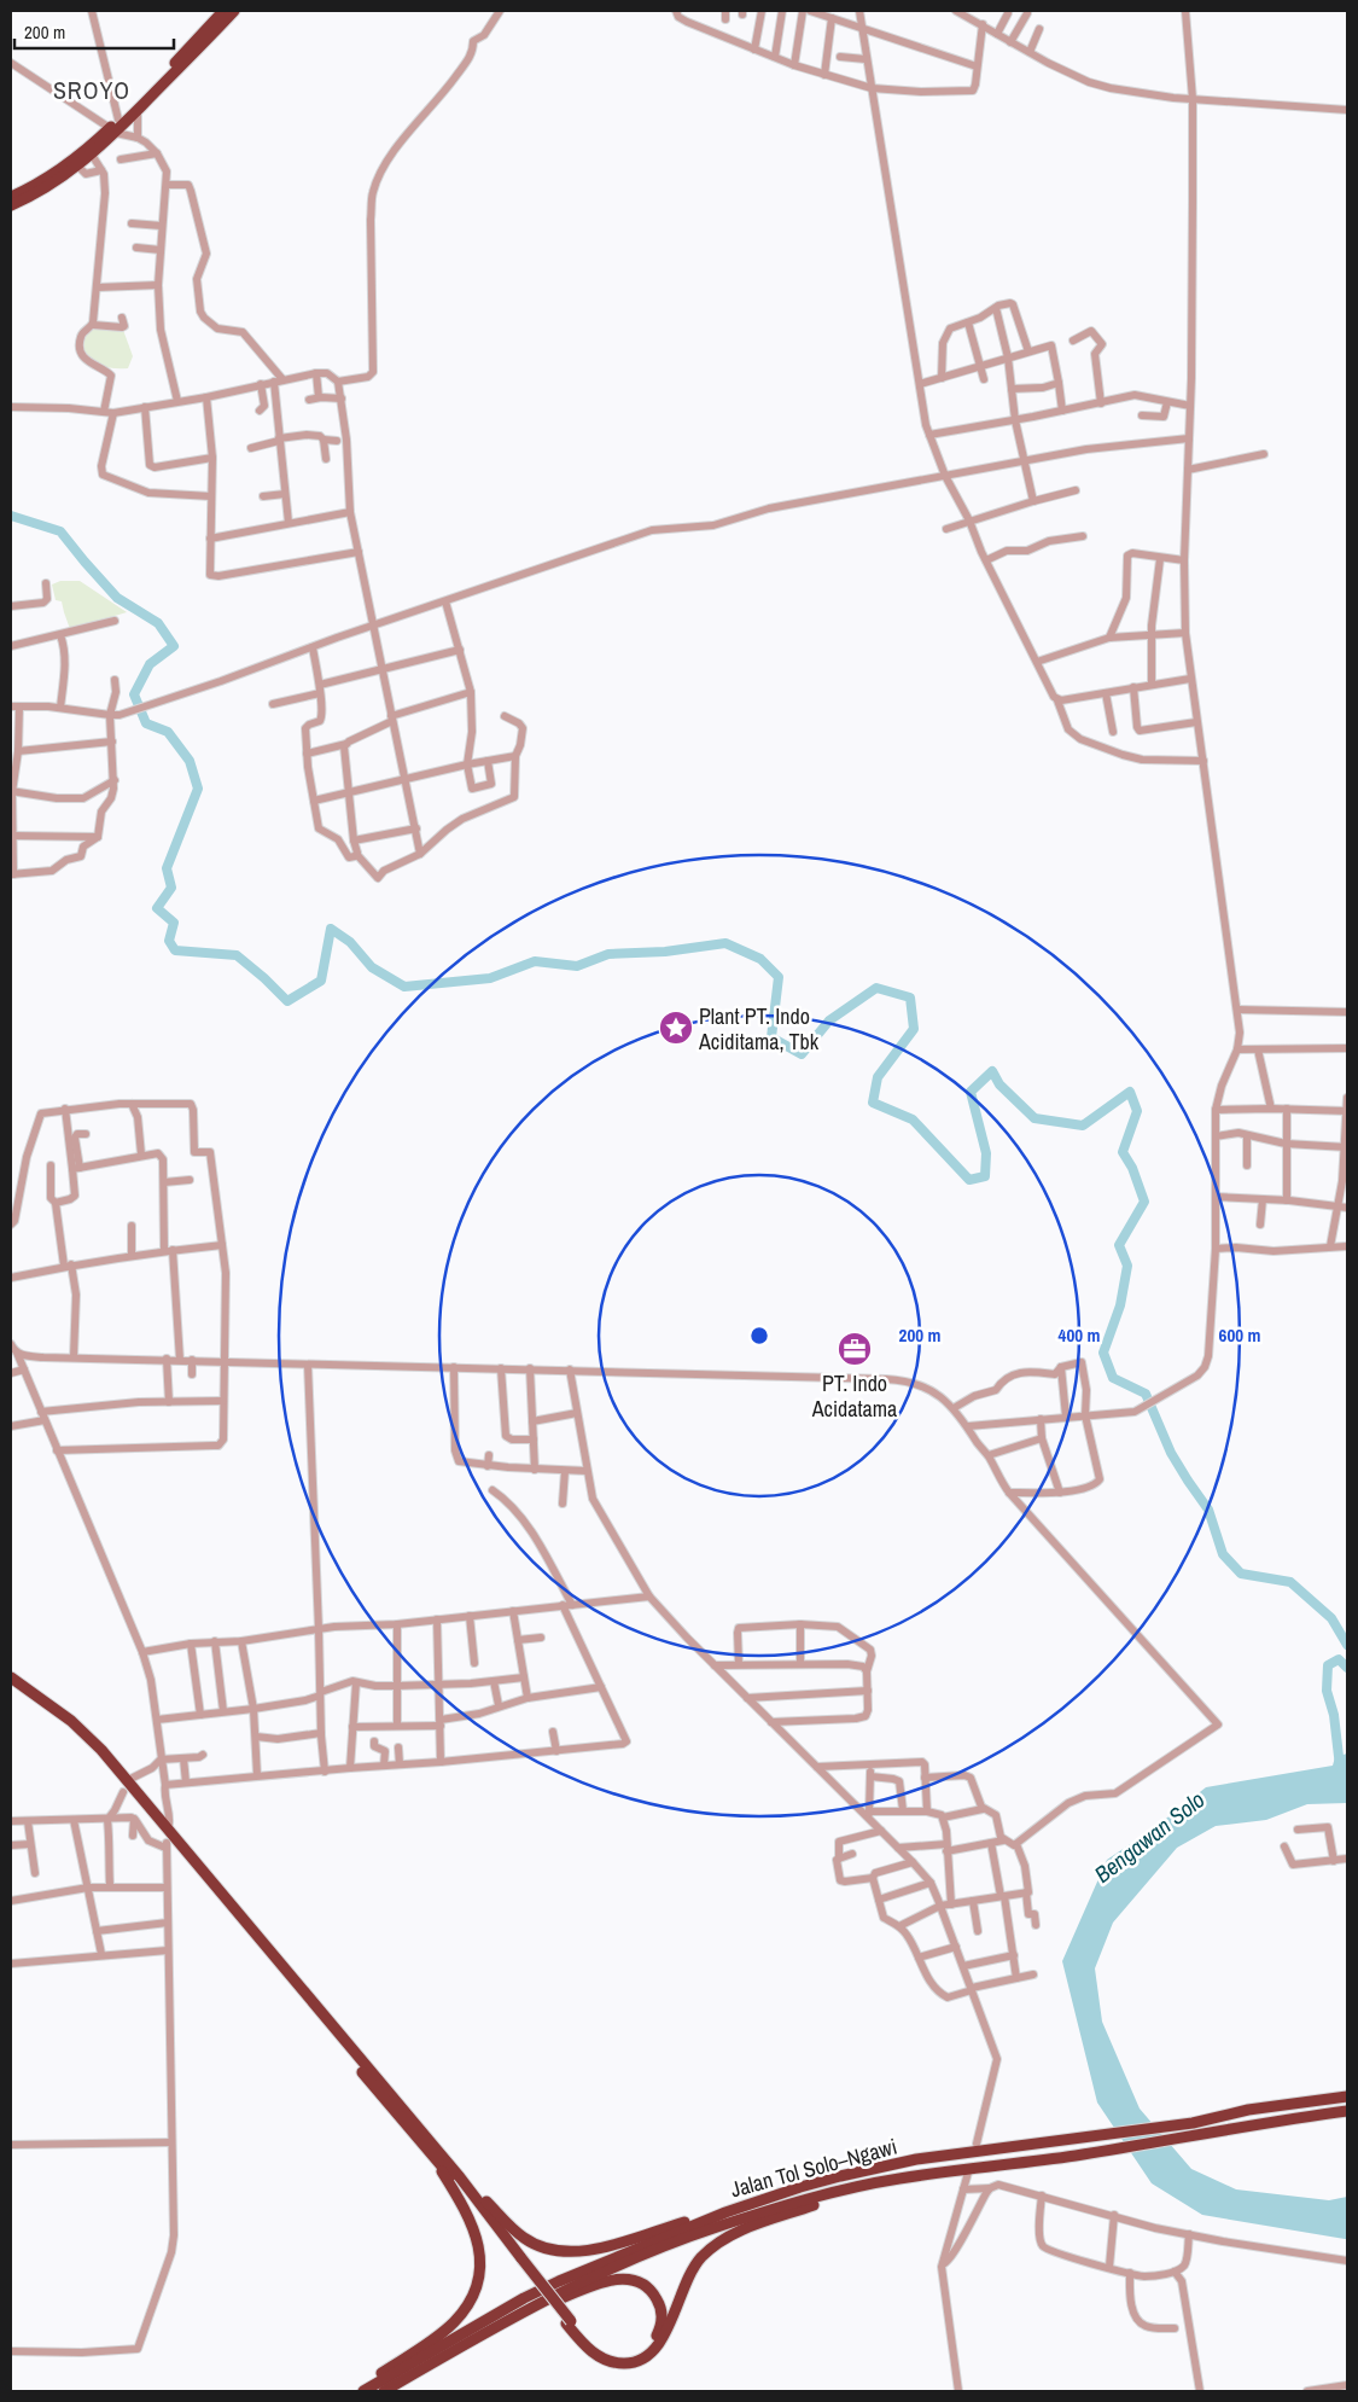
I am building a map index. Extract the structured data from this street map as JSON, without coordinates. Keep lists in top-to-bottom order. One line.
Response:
{"streets":{"highway":["Jalan Tol Solo–Ngawi"]},"districts":["SROYO"],"water":["Bengawan Solo"],"places":{"place":["Plant PT. Indo Aciditama, Tbk"],"office":["PT. Indo Acidatama"]},"scale_bar":"200 m","rings":["200 m","400 m","600 m"]}
